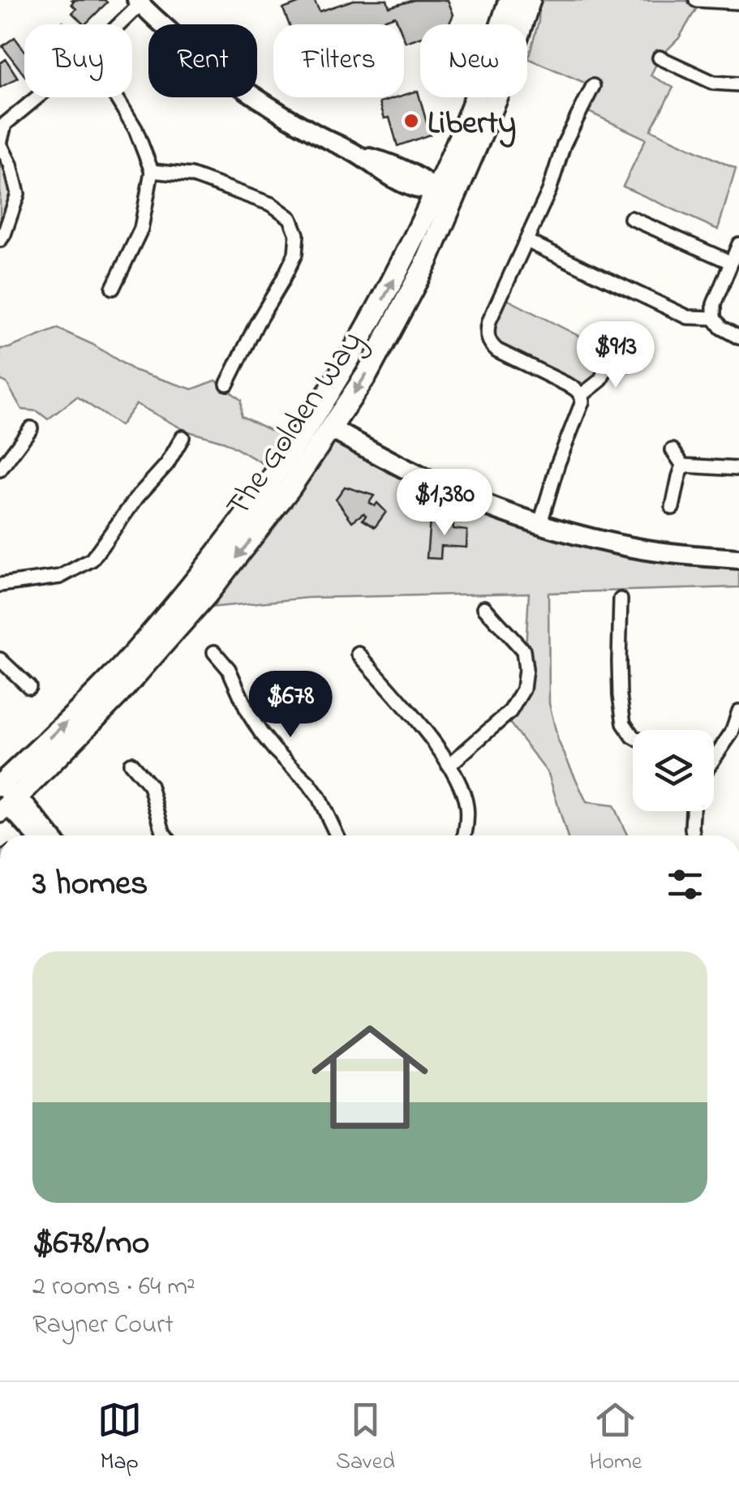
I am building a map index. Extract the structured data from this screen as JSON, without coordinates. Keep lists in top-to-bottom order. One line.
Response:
{"streets":{"main road":["The Golden Way"]},"places":["Liberty"],"page":{"chip":["Buy","Rent","Filters","New"],"price":["$913","$1,380","$678"],"heading":"3 homes","list":[{"name":"$678/mo","note":"2 rooms · 64 m² · Rayner Court"}],"tabs":["Map","Saved","Home"]}}
